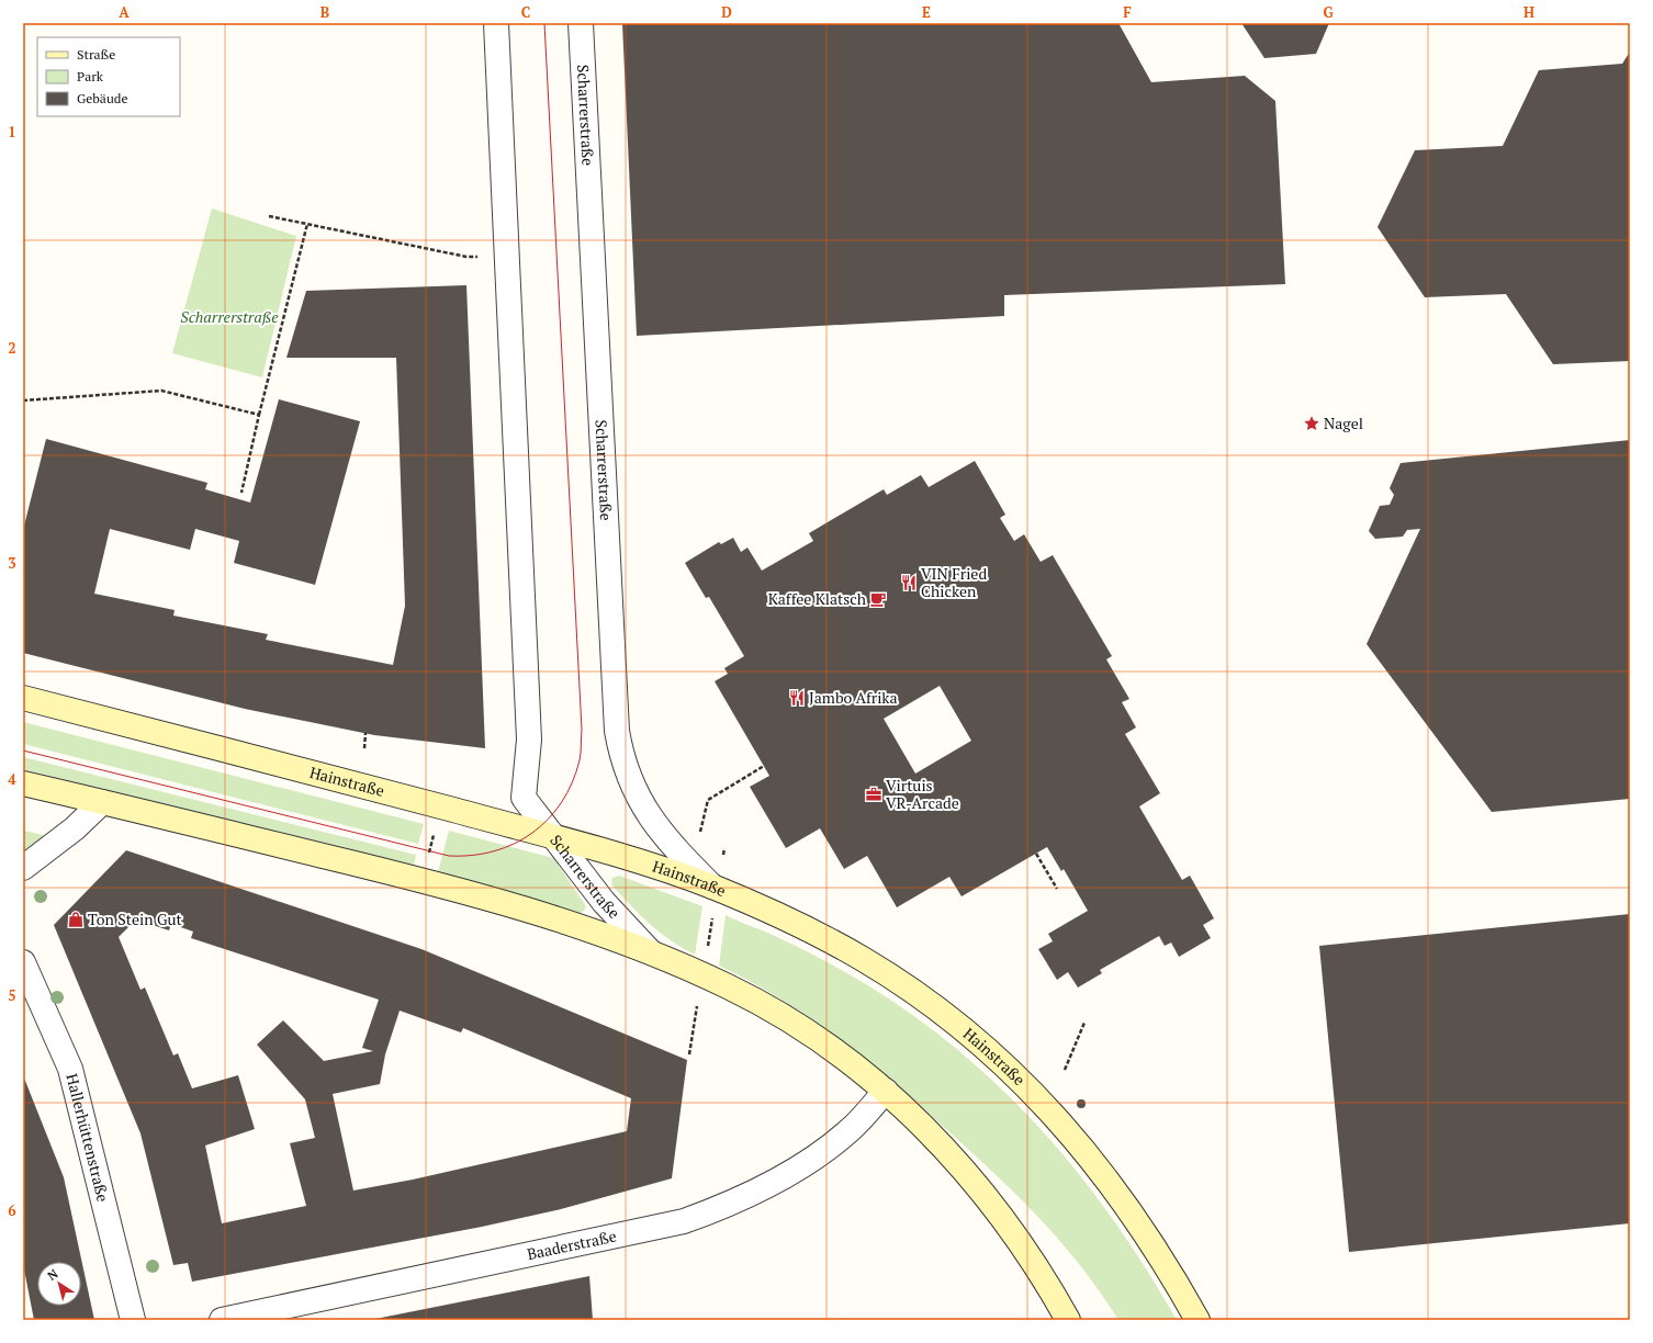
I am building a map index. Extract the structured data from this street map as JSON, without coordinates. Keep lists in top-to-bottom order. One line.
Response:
{"streets":{"main road":["Hainstraße"],"street":["Scharrerstraße","Hallerhüttenstraße","Baaderstraße"]},"crossings":[["Scharrerstraße","Hainstraße"]],"parks":["Scharrerstraße"],"places":{"place":["Nagel"],"restaurant":["VIN Fried Chicken","Jambo Afrika"],"cafe":["Kaffee Klatsch"],"office":["Virtuis VR-Arcade"],"shop":["Ton Stein Gut"]},"legend":["Straße","Park","Gebäude"],"north":"top left","grid":{"columns":["A","B","C","D","E","F","G","H"],"rows":["1","2","3","4","5","6"]}}
